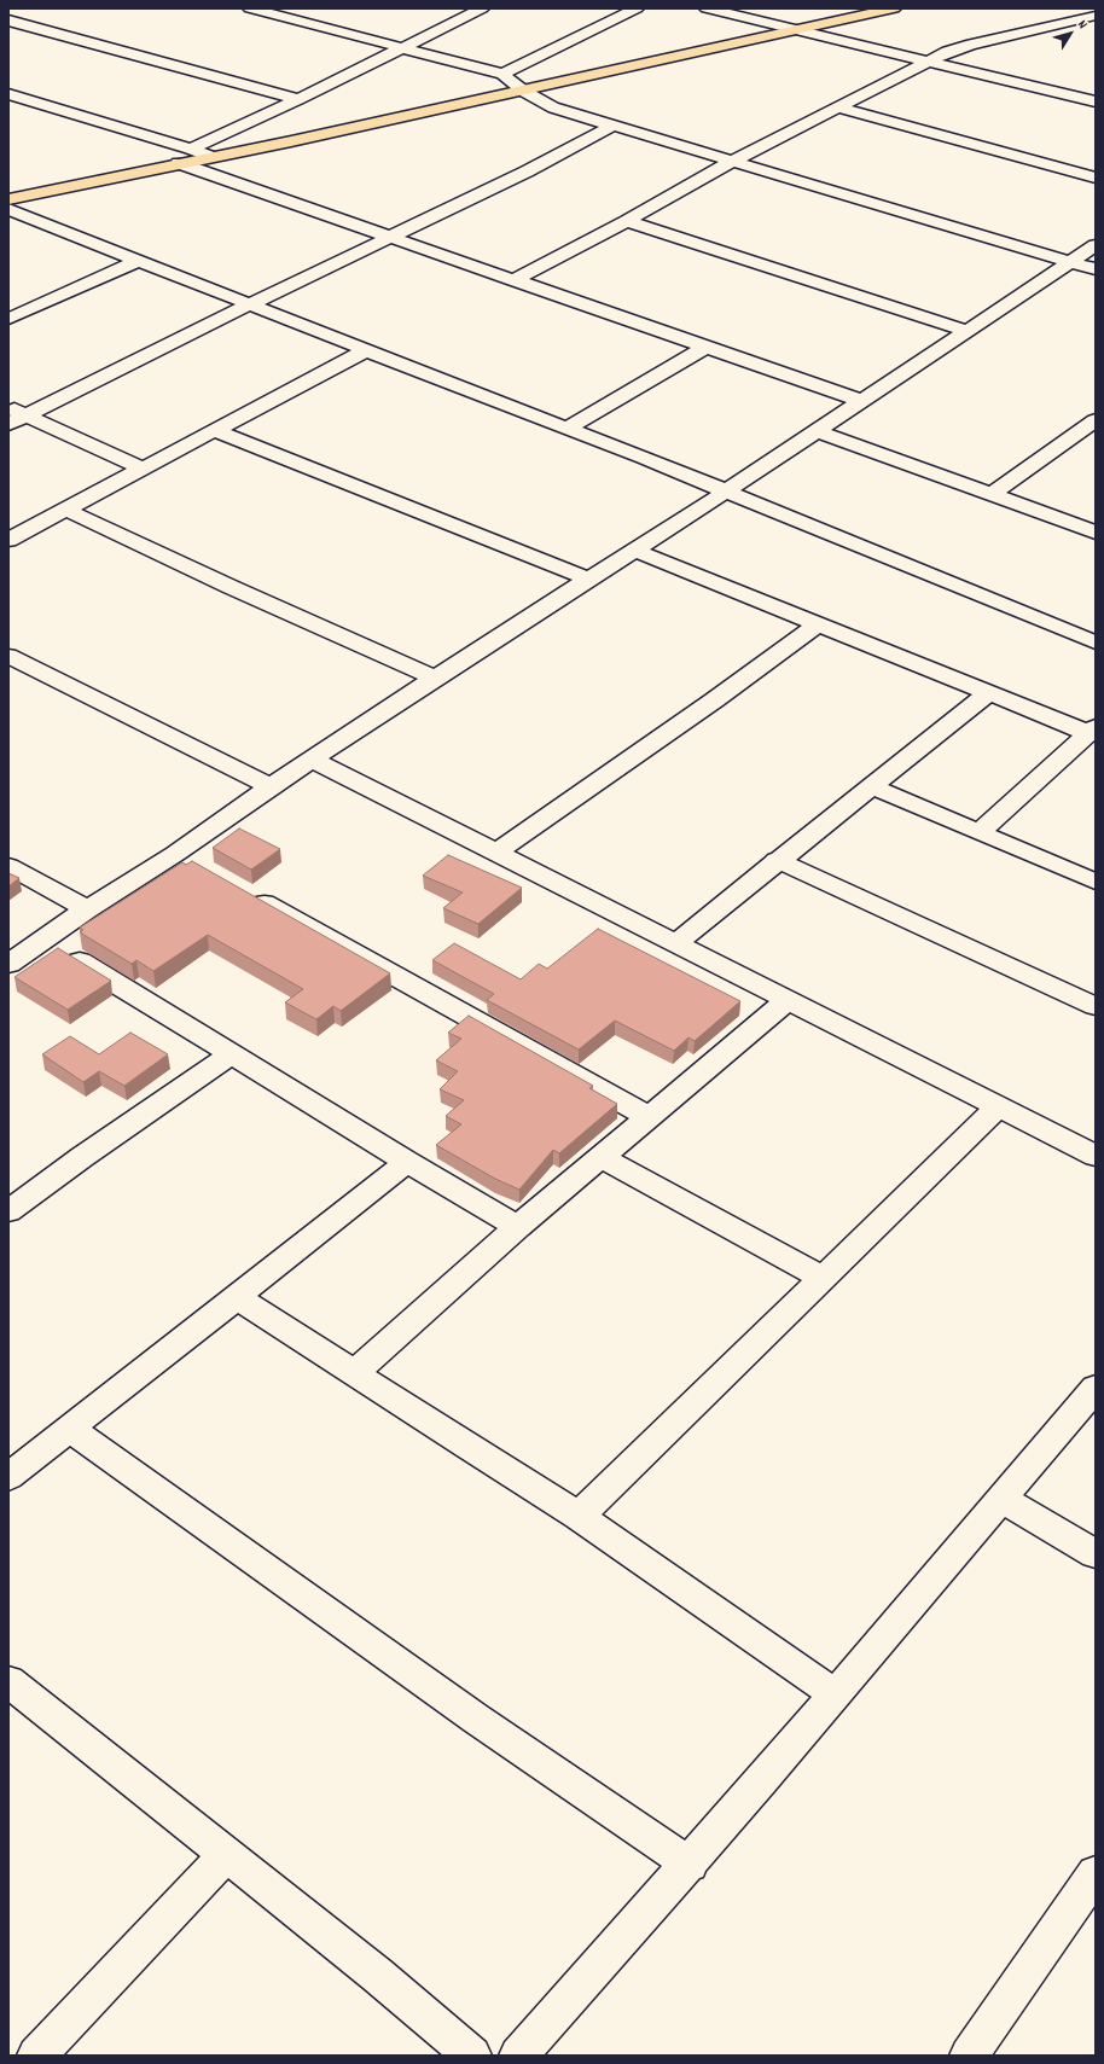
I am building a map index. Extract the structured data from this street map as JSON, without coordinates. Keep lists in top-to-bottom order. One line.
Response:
{"north":"top right"}
